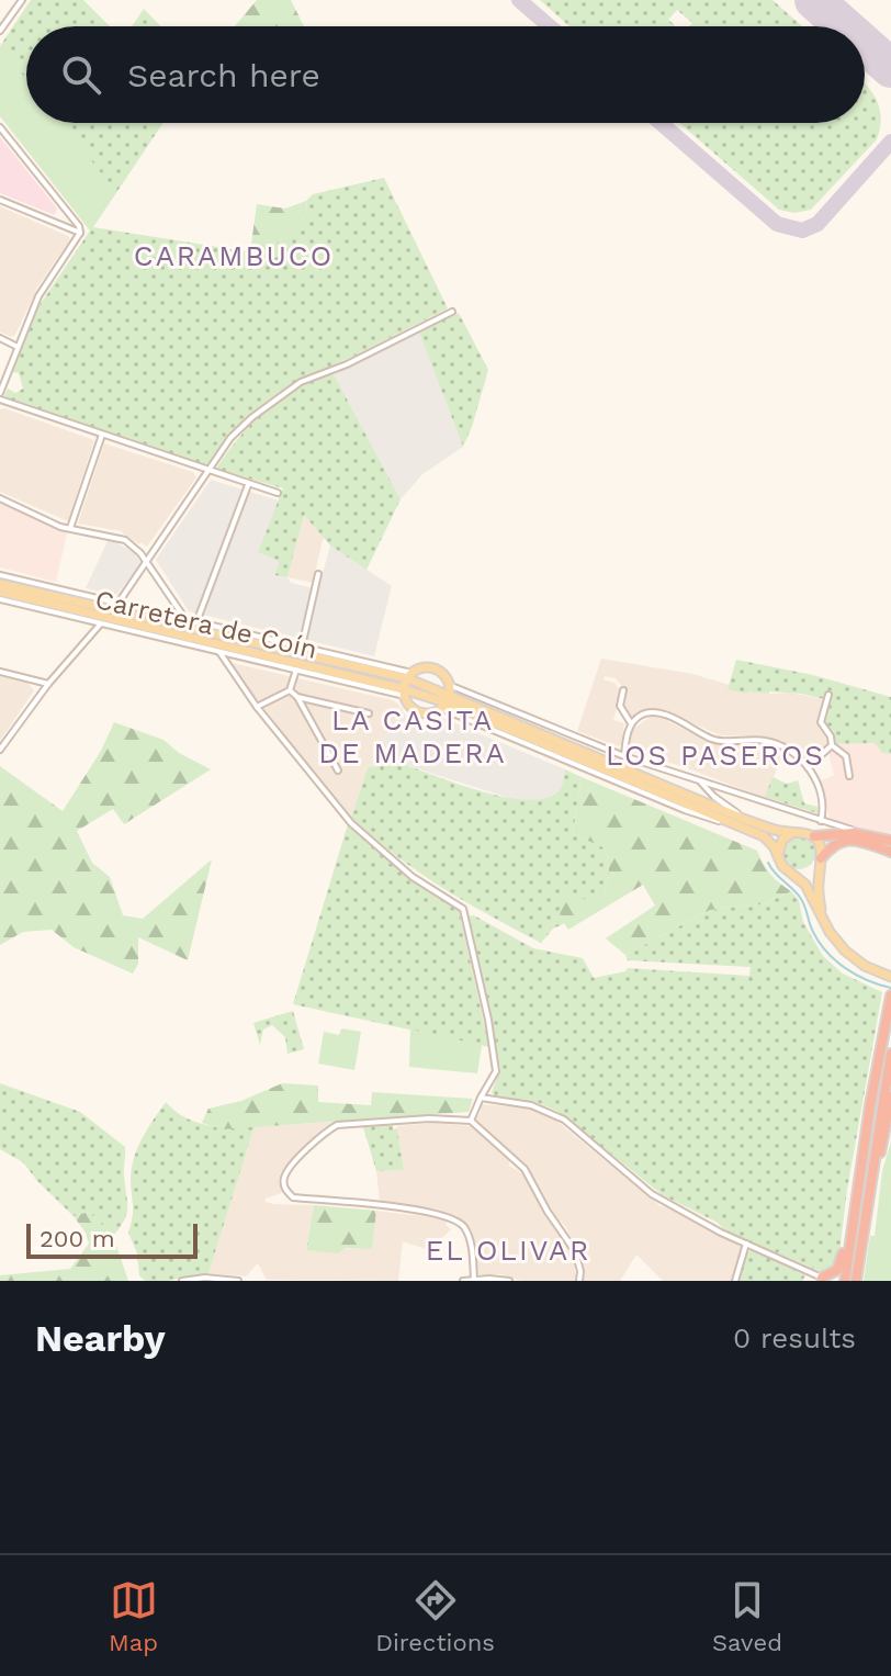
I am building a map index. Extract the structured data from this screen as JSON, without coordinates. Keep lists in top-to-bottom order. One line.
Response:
{"streets":{"main road":["Carretera de Coín"]},"districts":["CARAMBUCO","LA CASITA DE MADERA","LOS PASEROS","EL OLIVAR"],"scale_bar":"200 m","page":{"search":"Search here","scale":"200 m","heading":["Nearby","0 results"],"nav":["Map","Directions","Saved"]}}
